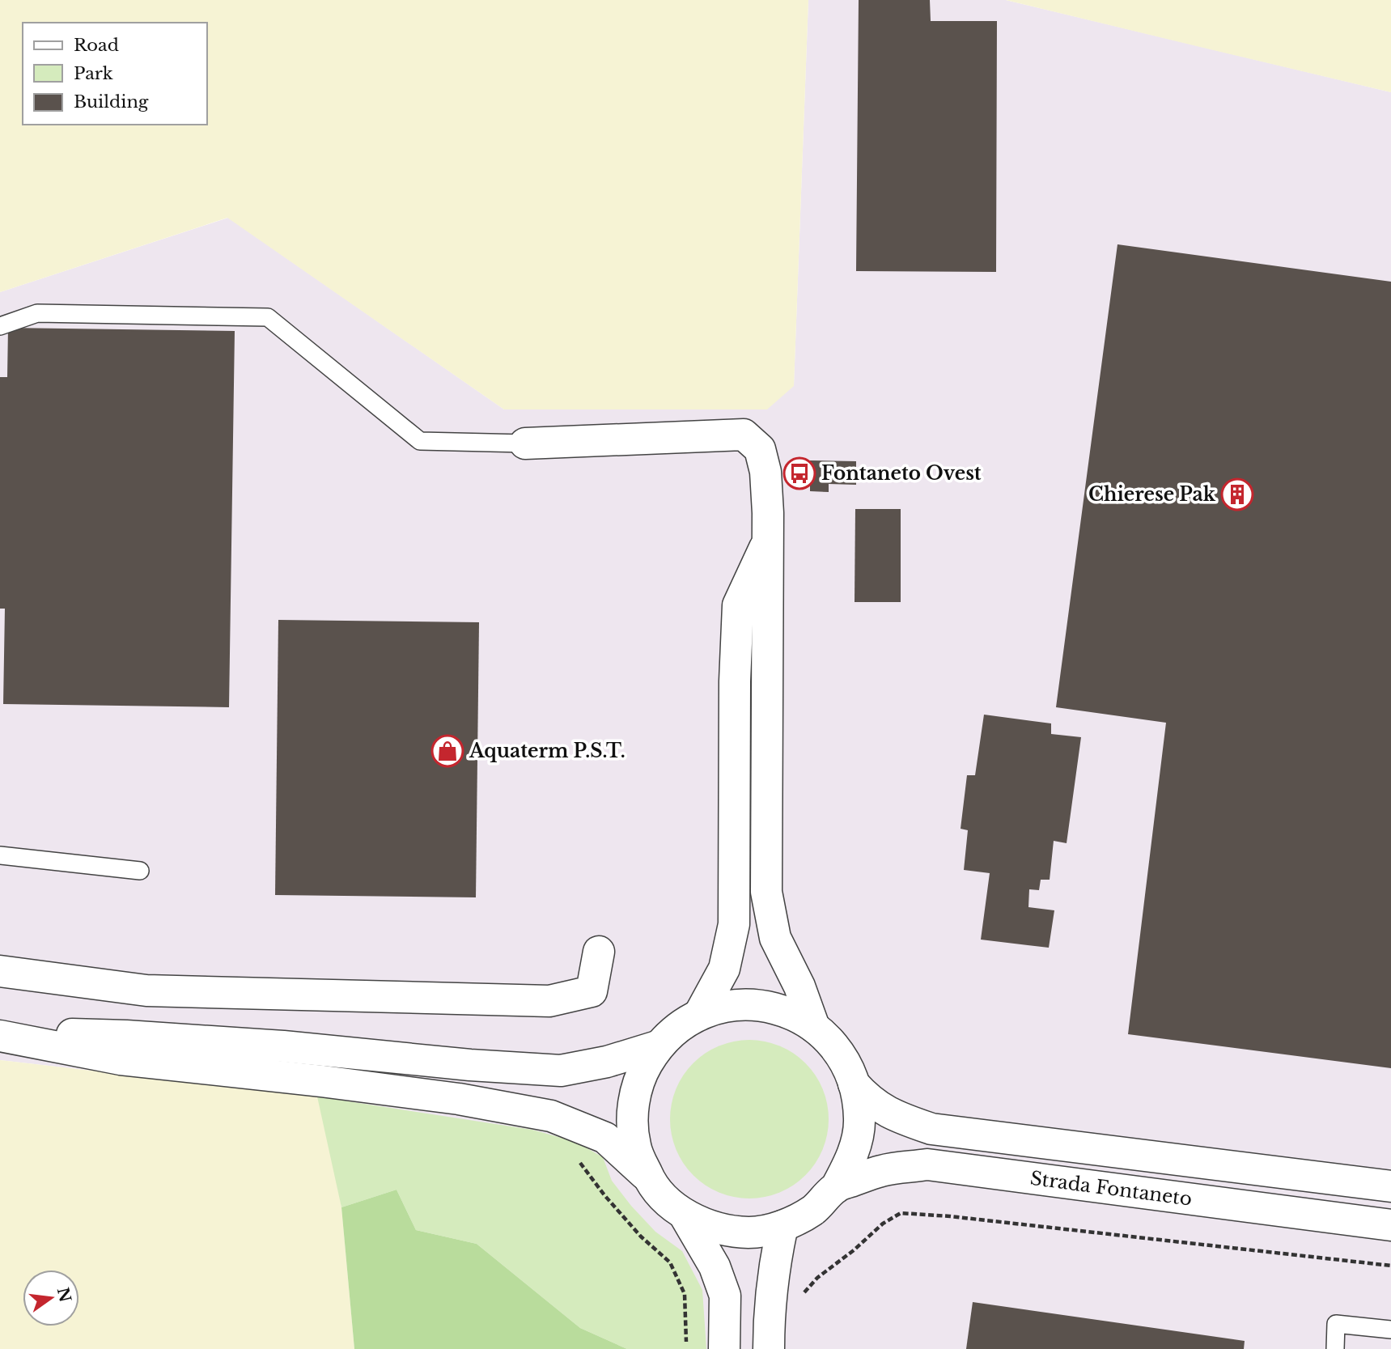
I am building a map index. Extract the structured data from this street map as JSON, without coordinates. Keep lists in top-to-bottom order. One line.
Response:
{"streets":{"street":["Strada Fontaneto"]},"places":{"bus stop":["Fontaneto Ovest"],"building":["Chierese Pak"],"shop":["Aquaterm P.S.T."]},"legend":["Road","Park","Building"],"north":"right"}
